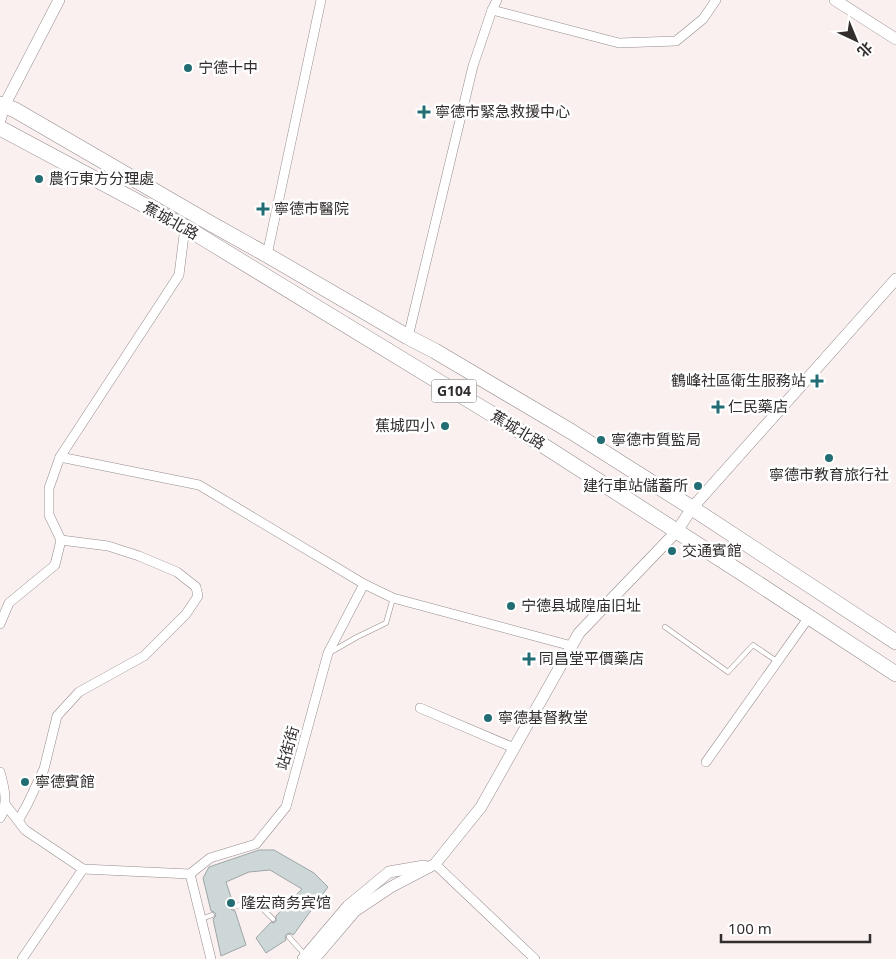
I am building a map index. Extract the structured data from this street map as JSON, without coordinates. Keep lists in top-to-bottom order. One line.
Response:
{"streets":{"highway":["蕉城北路","G104"],"street":["站街街"]},"places":{"other":["宁德十中","農行東方分理處","蕉城四小","寧德市質監局","寧德市教育旅行社","建行車站儲蓄所","交通賓館","宁德县城隍庙旧址","寧德基督教堂","寧德賓館","隆宏商务宾馆"],"health":["寧德市緊急救援中心","寧德市醫院","鶴峰社區衛生服務站","仁民藥店","同昌堂平價藥店"]},"scale_bar":"100 m","north":"bottom right"}
